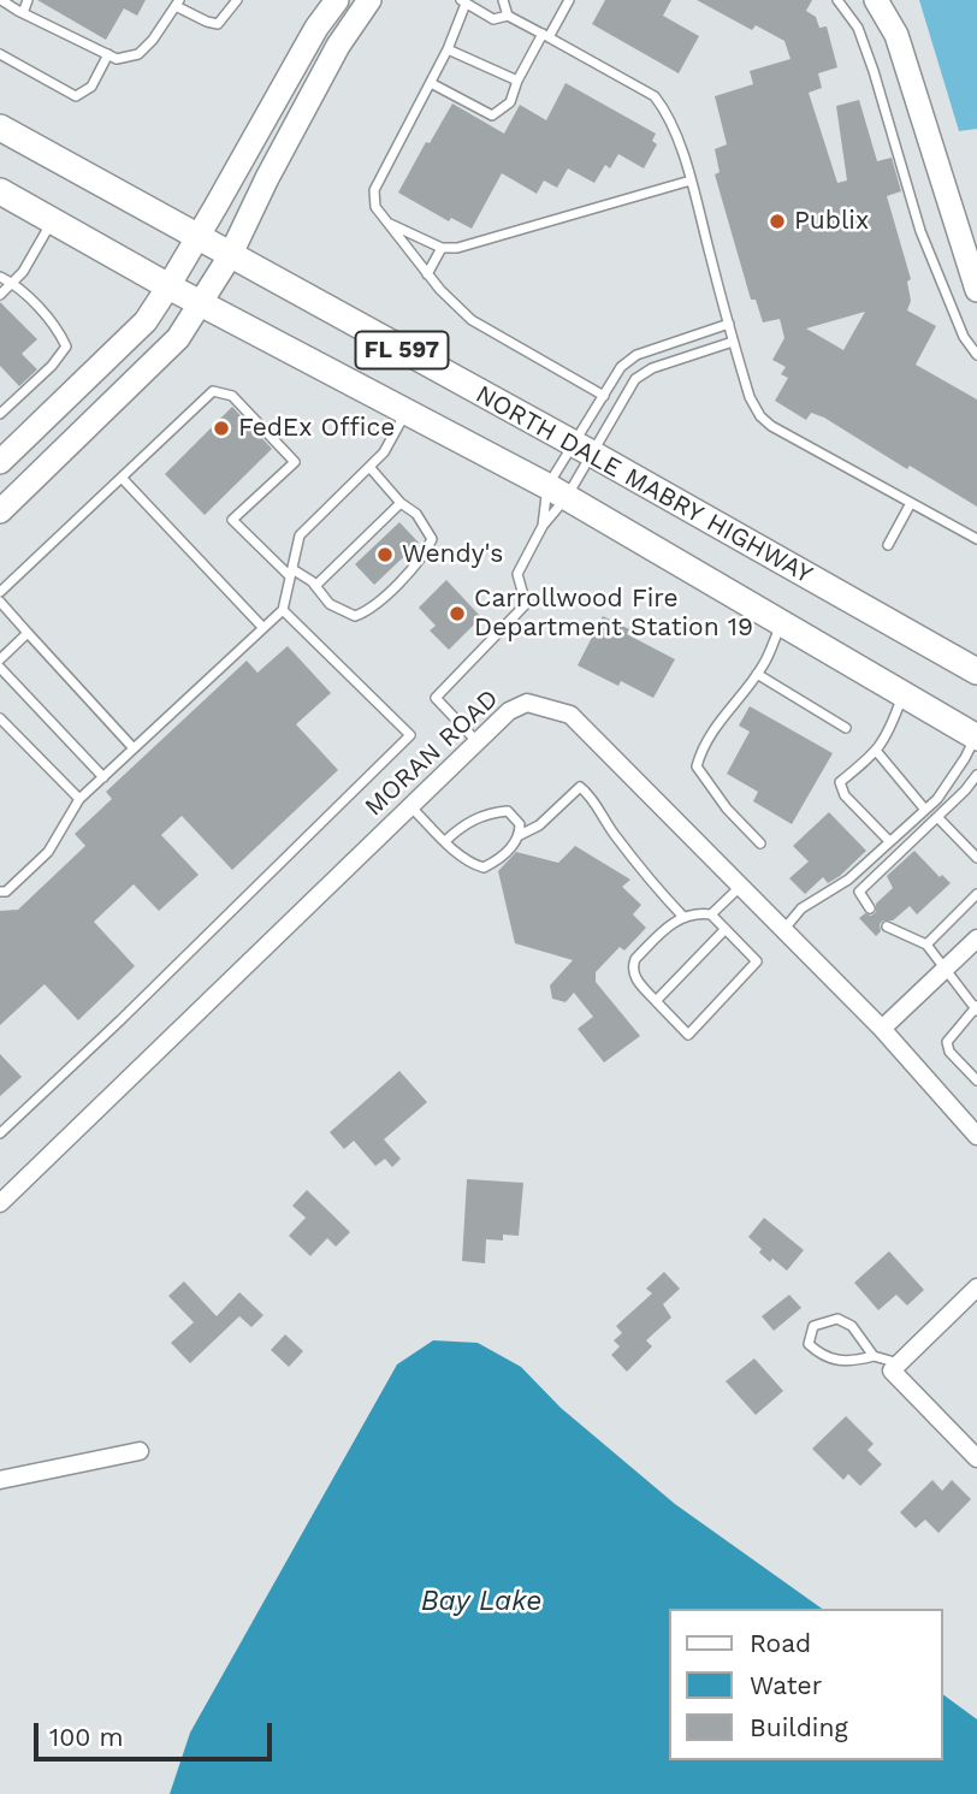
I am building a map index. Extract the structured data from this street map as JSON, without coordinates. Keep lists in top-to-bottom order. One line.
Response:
{"streets":{"main road":["FL 597","NORTH DALE MABRY HIGHWAY"],"street":["MORAN ROAD"]},"water":["Bay Lake"],"places":["Publix","FedEx Office","Wendy's","Carrollwood Fire Department Station 19"],"legend":["Road","Water","Building"],"scale_bar":"100 m"}
